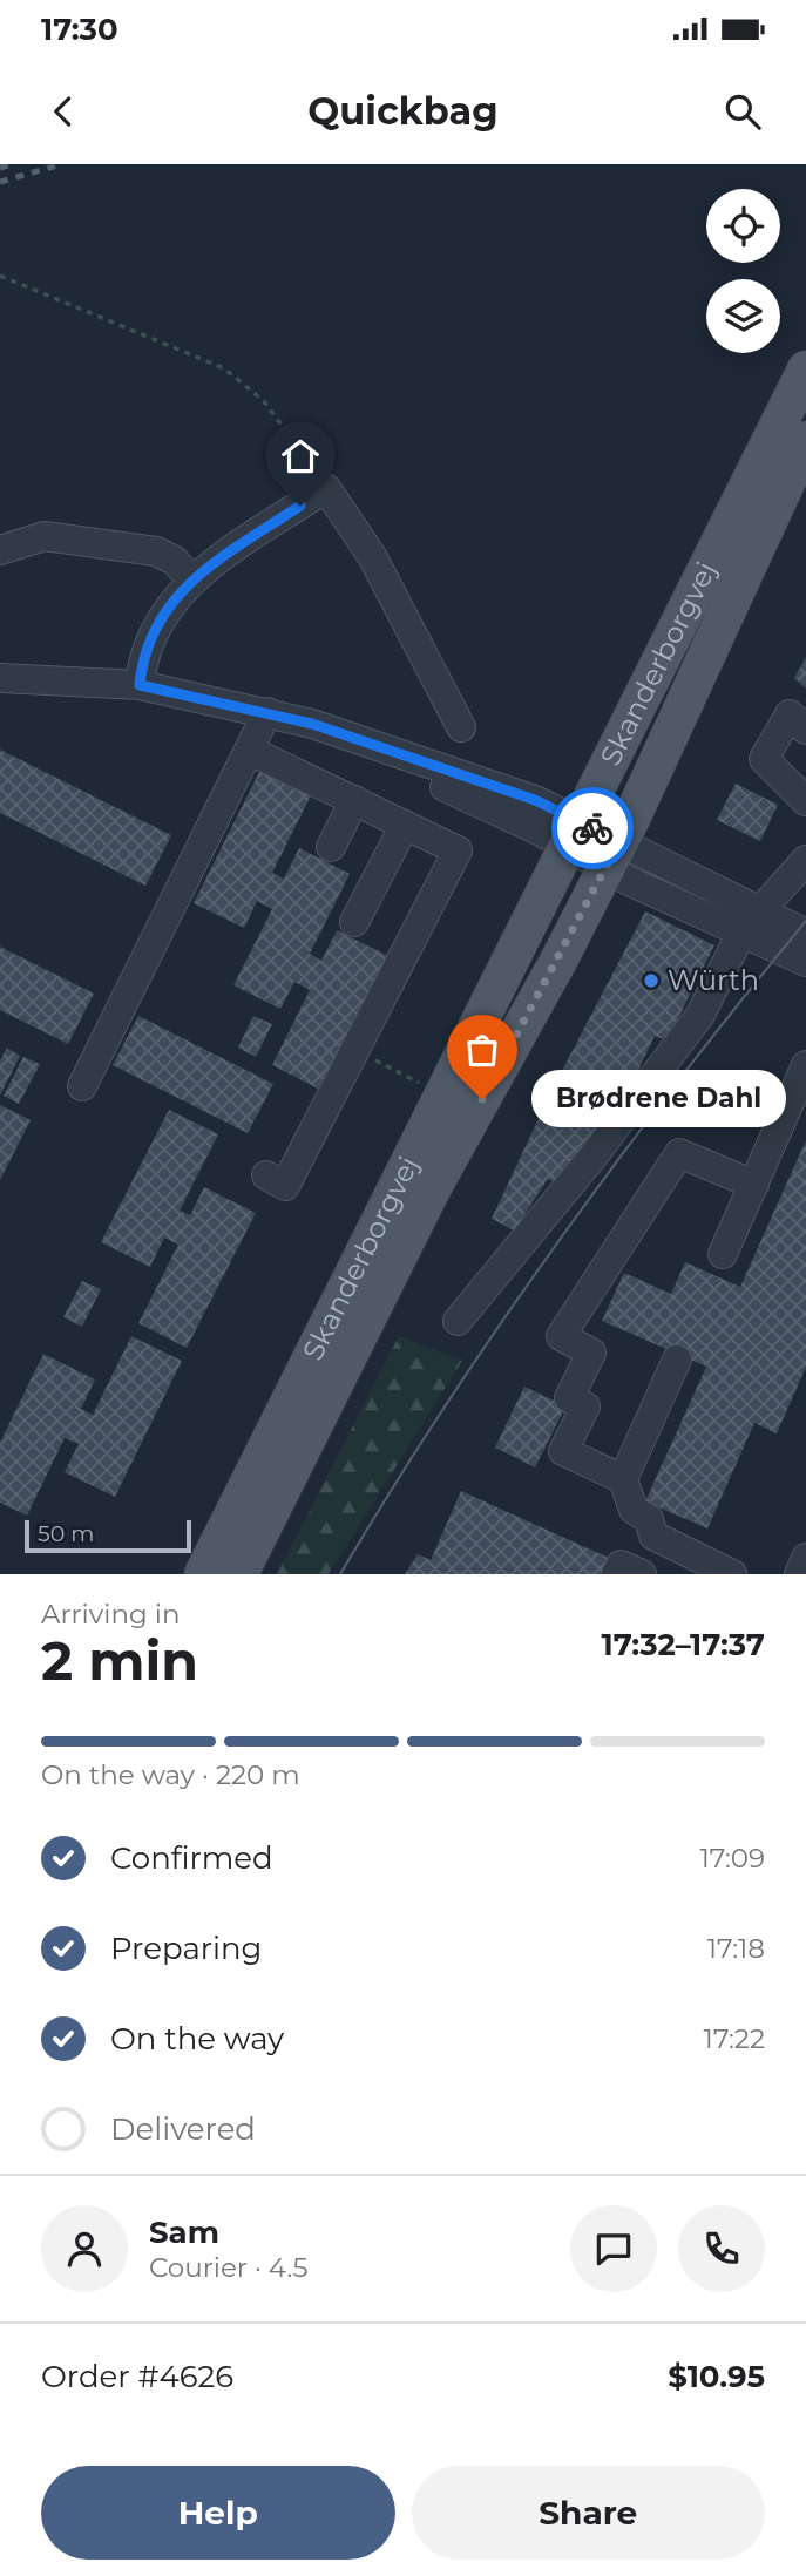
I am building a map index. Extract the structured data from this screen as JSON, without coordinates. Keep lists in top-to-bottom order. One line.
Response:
{"streets":{"main road":["Skanderborgvej"]},"places":["Würth","Brødrene Dahl"],"scale_bar":"50 m","page":{"status":"17:30","header":"Quickbag","bubble":"Brødrene Dahl","scale":"50 m","heading":["2 min","Arriving in","17:32–17:37"],"panel":["Sam","Courier · 4.5","Order #4626","$10.95"],"bar":"On the way · 220 m","list":[["Confirmed","17:09"],["Preparing","17:18"],["On the way","17:22"],"Delivered"],"buttons":["Help","Share"]}}
